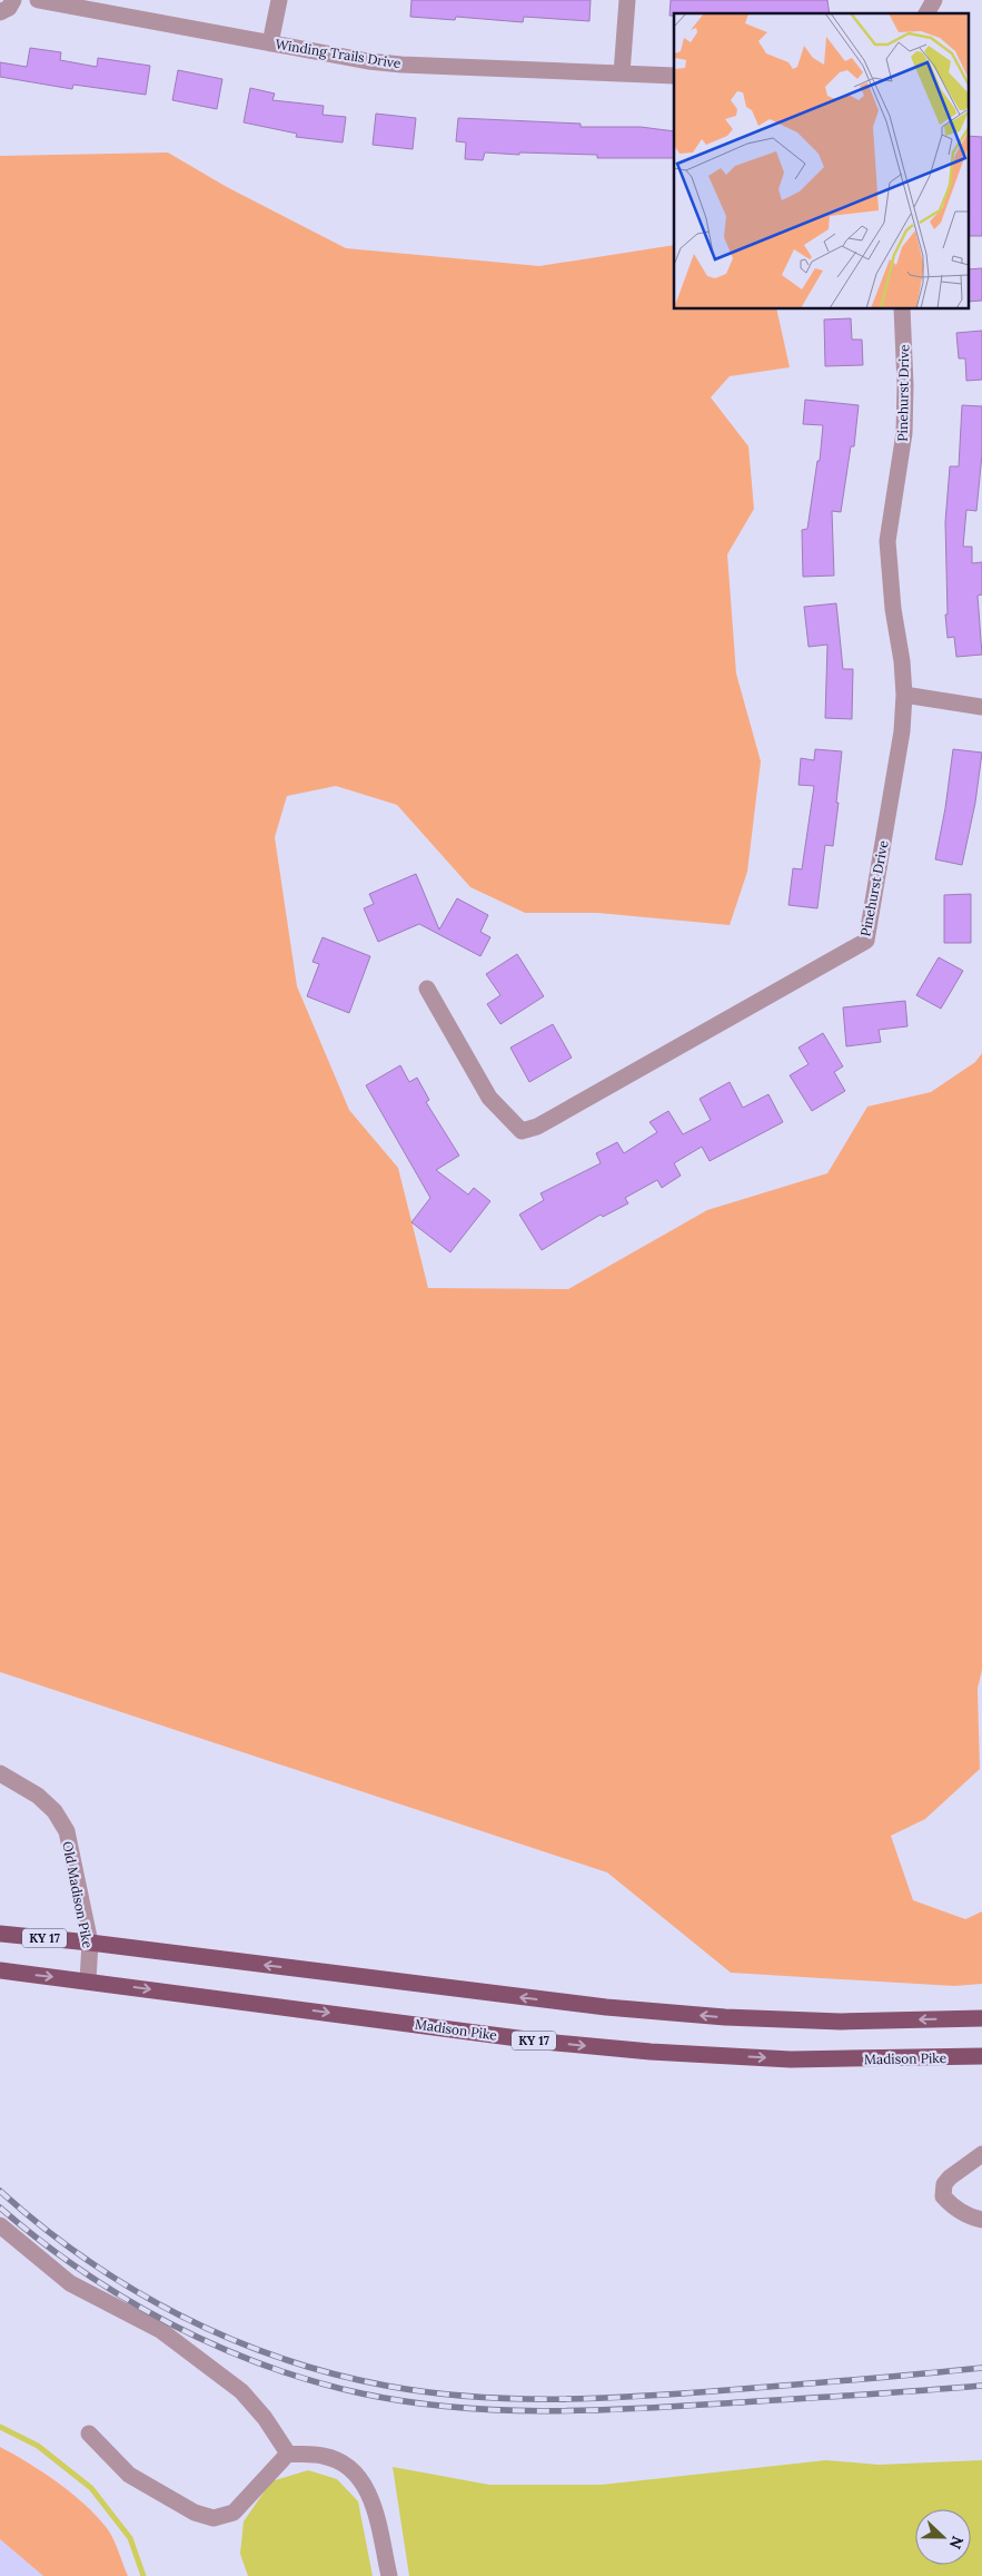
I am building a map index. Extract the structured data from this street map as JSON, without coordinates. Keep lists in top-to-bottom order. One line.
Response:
{"streets":{"main road":["KY 17","Madison Pike"],"street":["Winding Trails Drive","Pinehurst Drive","Old Madison Pike"]},"crossings":[["Old Madison Pike","KY 17"],["Old Madison Pike","Madison Pike"]],"north":"right"}
